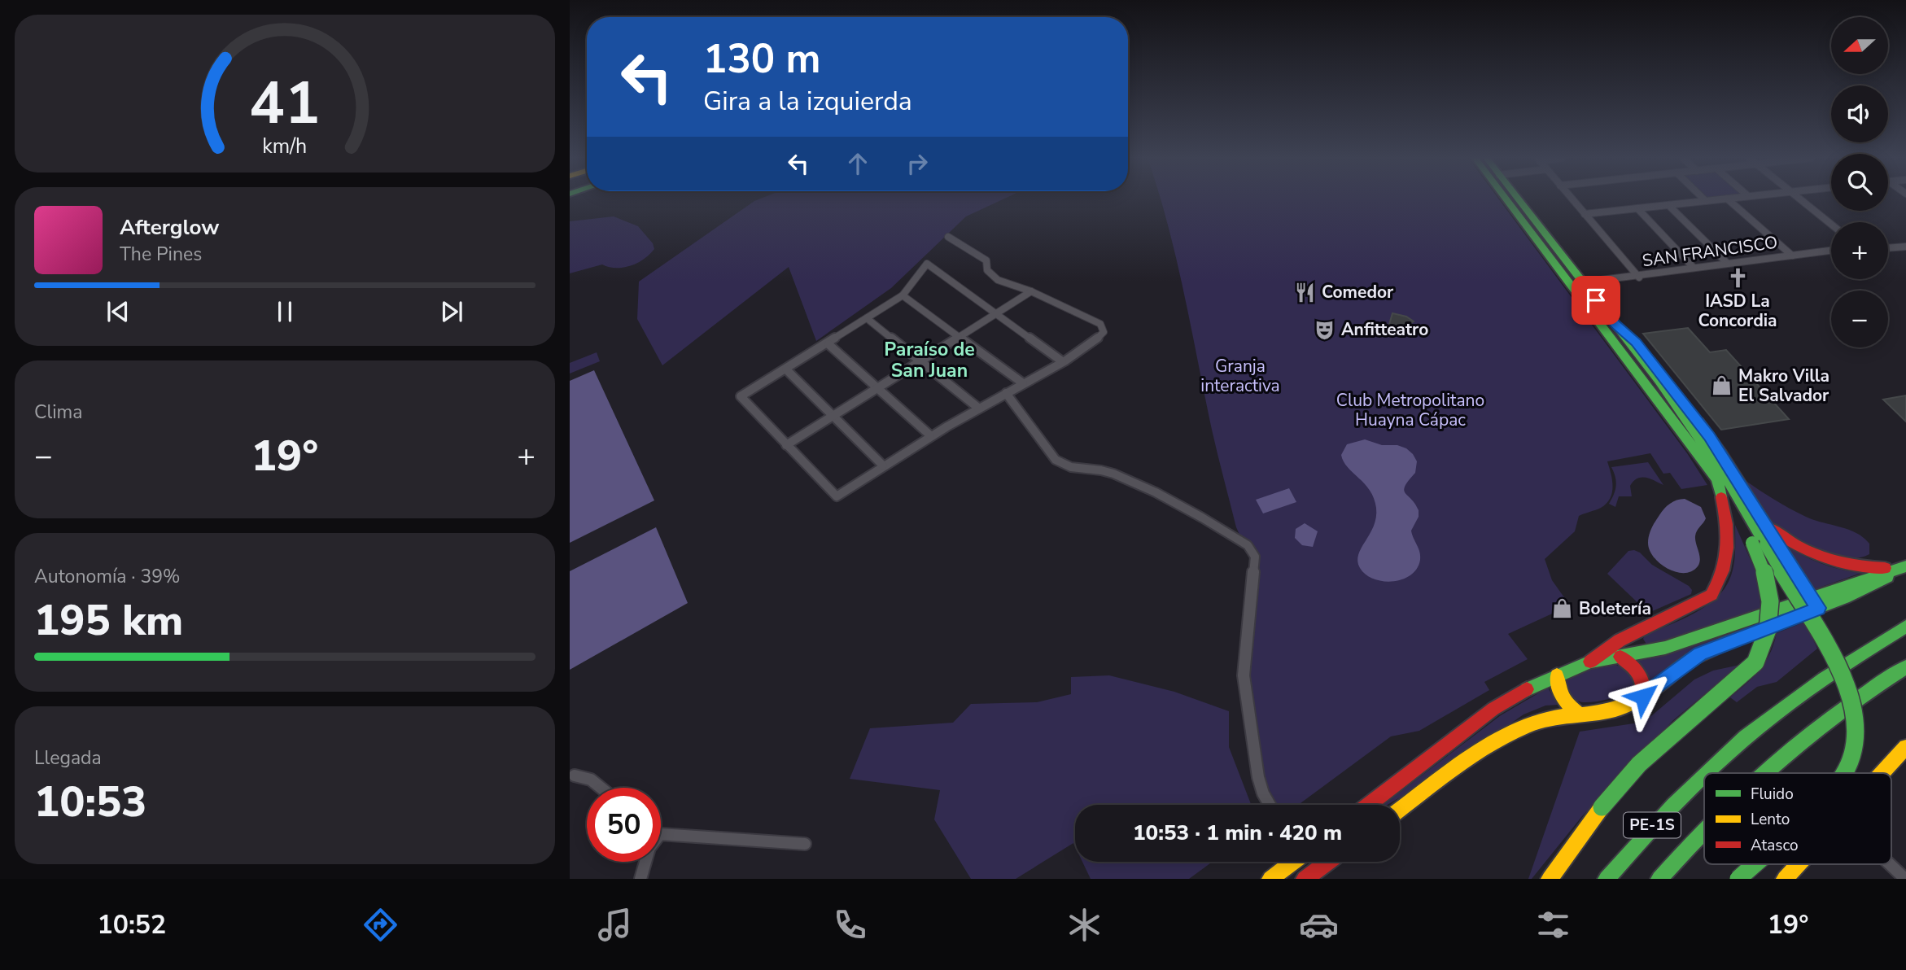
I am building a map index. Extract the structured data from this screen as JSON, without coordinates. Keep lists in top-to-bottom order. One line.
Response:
{"streets":{"main road":["PE-1S"],"street":["SAN FRANCISCO"]},"districts":["Paraíso de San Juan"],"parks":["Granja interactiva","Club Metropolitano Huayna Cápac"],"places":{"church":["IASD La Concordia"],"restaurant":["Comedor"],"theatre":["Anfitteatro"],"shop":["Makro Villa El Salvador","Boletería"]},"legend":["Fluido","Lento","Atasco"],"north":"left","page":{"map_buttons":["+","−"],"turn":["130 m","Gira a la izquierda"],"song":["Afterglow","The Pines"],"tile":["Clima",["Autonomía · 39%","195 km"],["Llegada","10:53"]],"heat":["−","19°","+"],"limit":"50","trip":"10:53 · 1 min · 420 m","tabs":["10:52","19°"],"gauge":["41","km/h"]}}
